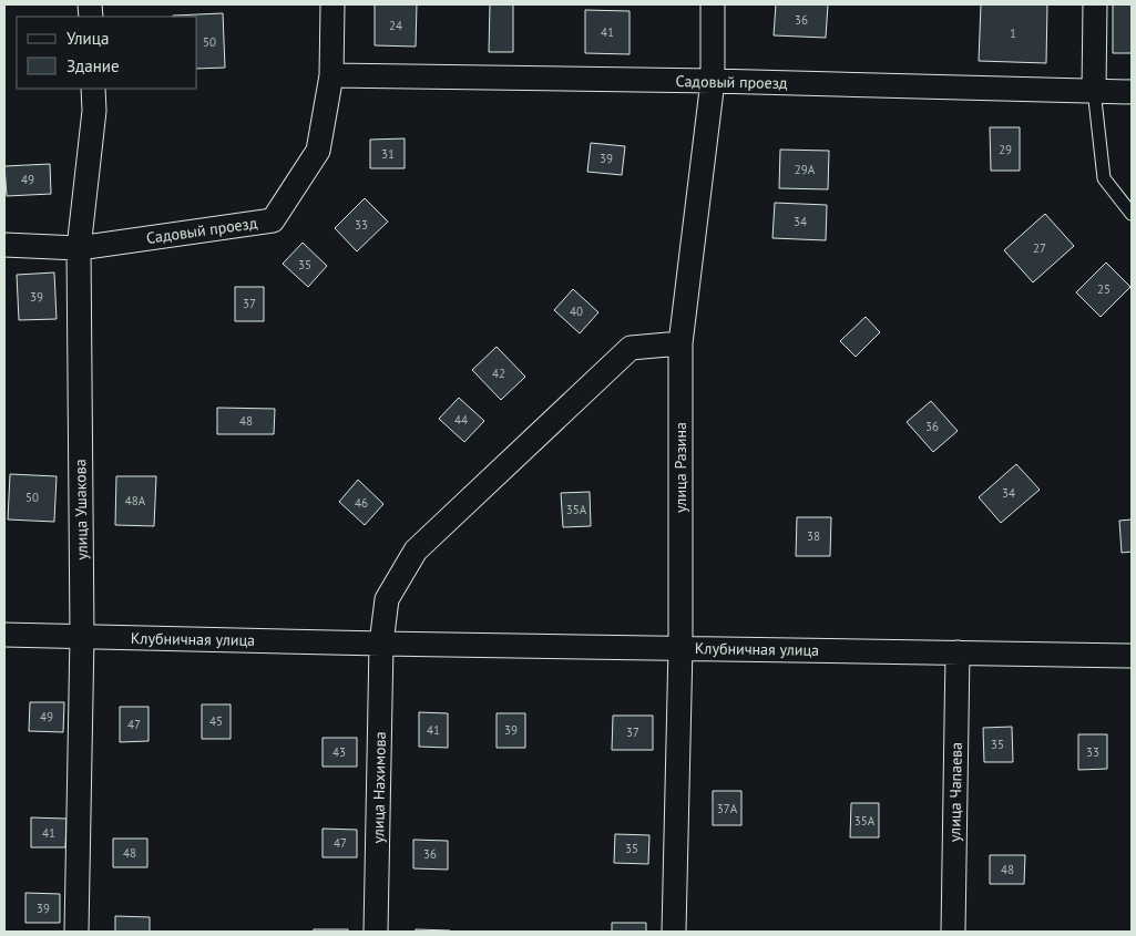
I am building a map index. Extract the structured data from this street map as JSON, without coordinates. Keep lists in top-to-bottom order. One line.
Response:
{"streets":{"street":["Садовый проезд","улица Разина","улица Ушакова","Клубничная улица","улица Нахимова","улица Чапаева"]},"crossings":[["Садовый проезд","улица Разина"],["Садовый проезд","улица Ушакова"],["улица Разина","Клубничная улица"],["улица Ушакова","Клубничная улица"],["Клубничная улица","улица Нахимова"],["Клубничная улица","улица Чапаева"]],"house_numbers":["36","24","41","1","50","29","31","39","29А","49","34","33","27","35","25","39","37","40","42","44","48","36","34","50","48А","46","35А","38","49","45","47","41","39","37","35","43","33","37А","35А","41","47","35","48","36","48","39"],"legend":["Улица","Здание"]}
